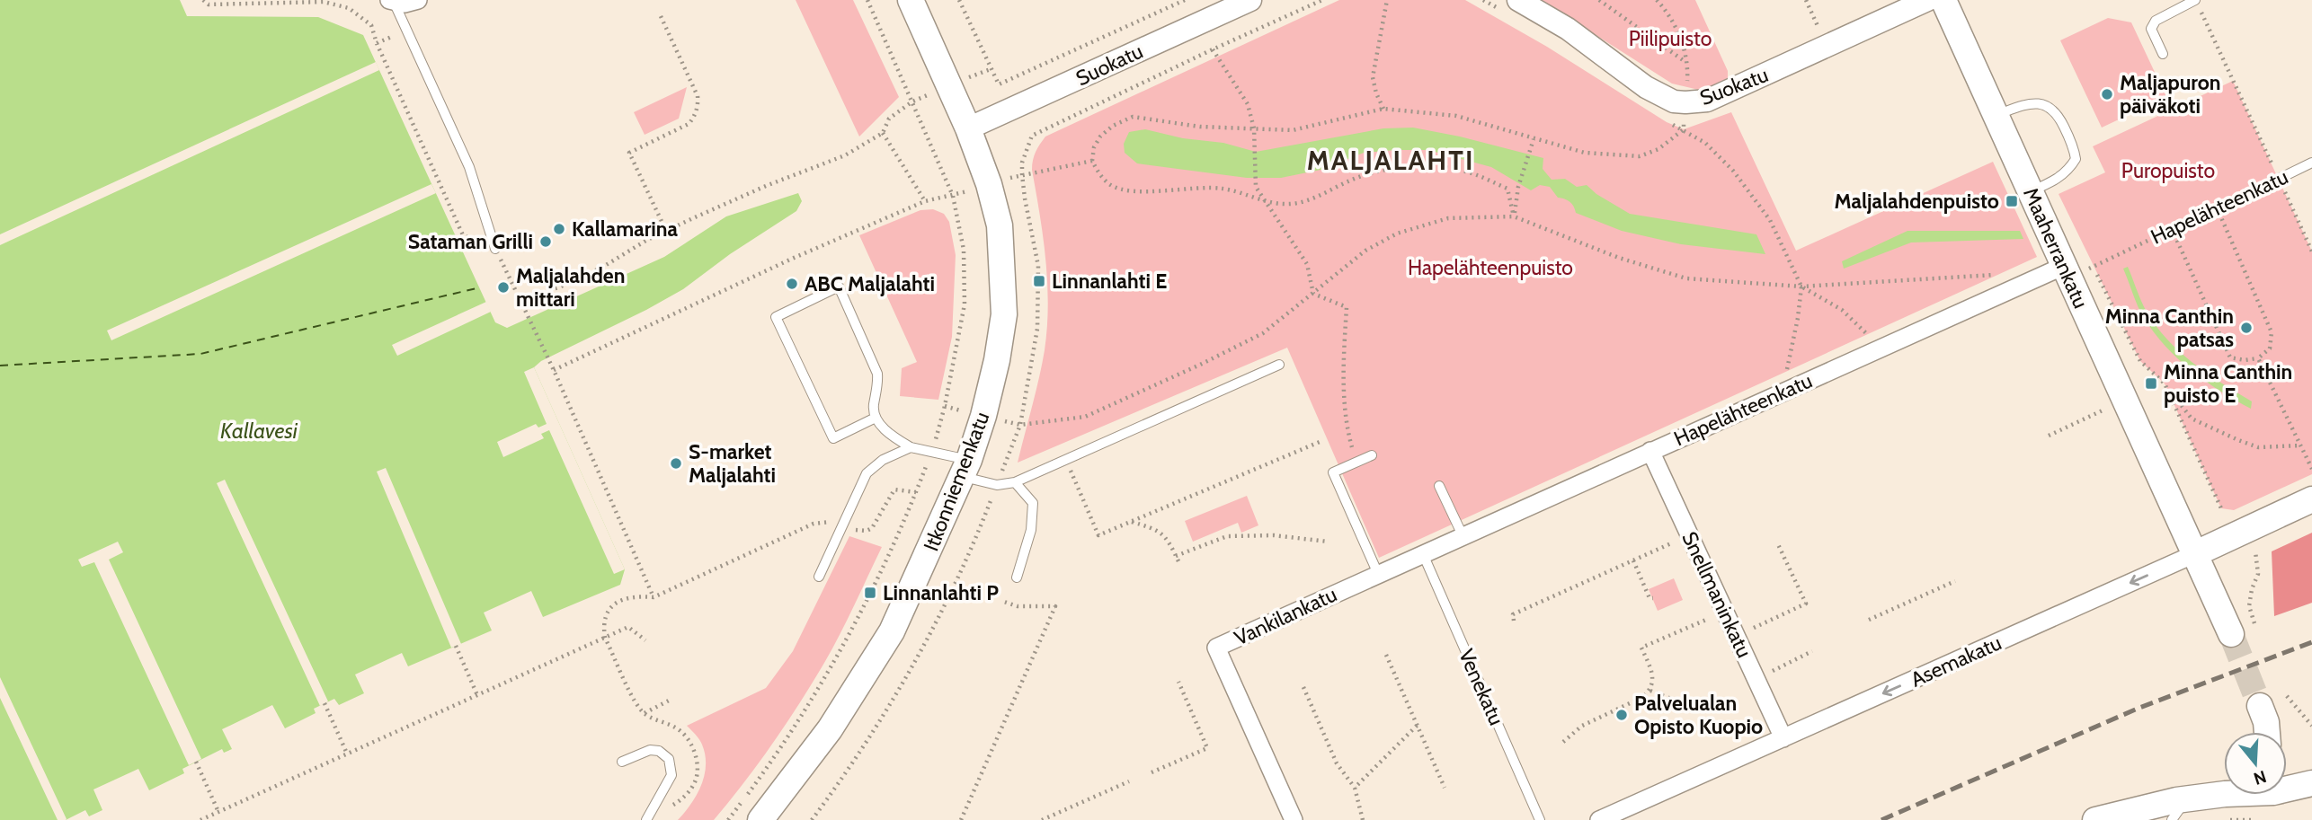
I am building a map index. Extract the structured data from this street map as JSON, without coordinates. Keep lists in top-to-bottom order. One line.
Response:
{"streets":{"main road":["Maaherrankatu","Itkonniemenkatu","Asemakatu"],"street":["Suokatu","Hapelähteenkatu","Snellmaninkatu","Vankilankatu"],"lane":["Venekatu"]},"crossings":[["Suokatu","Itkonniemenkatu"],["Hapelähteenkatu","Maaherrankatu"],["Hapelähteenkatu","Snellmaninkatu"],["Hapelähteenkatu","Vankilankatu"],["Hapelähteenkatu","Venekatu"],["Maaherrankatu","Asemakatu"],["Snellmaninkatu","Asemakatu"],["Vankilankatu","Venekatu"]],"one_way":["Asemakatu"],"districts":["MALJALAHTI"],"water":["Kallavesi"],"parks":["Piilipuisto","Puropuisto","Hapelähteenpuisto"],"places":{"other":["Maljapuron päiväkoti","Kallamarina","Sataman Grilli","ABC Maljalahti","Maljalahden mittari","Minna Canthin patsas","S-market Maljalahti","Palvelualan Opisto Kuopio"],"transit":["Maljalahdenpuisto","Linnanlahti E","Minna Canthin puisto E","Linnanlahti P"]},"north":"bottom"}
